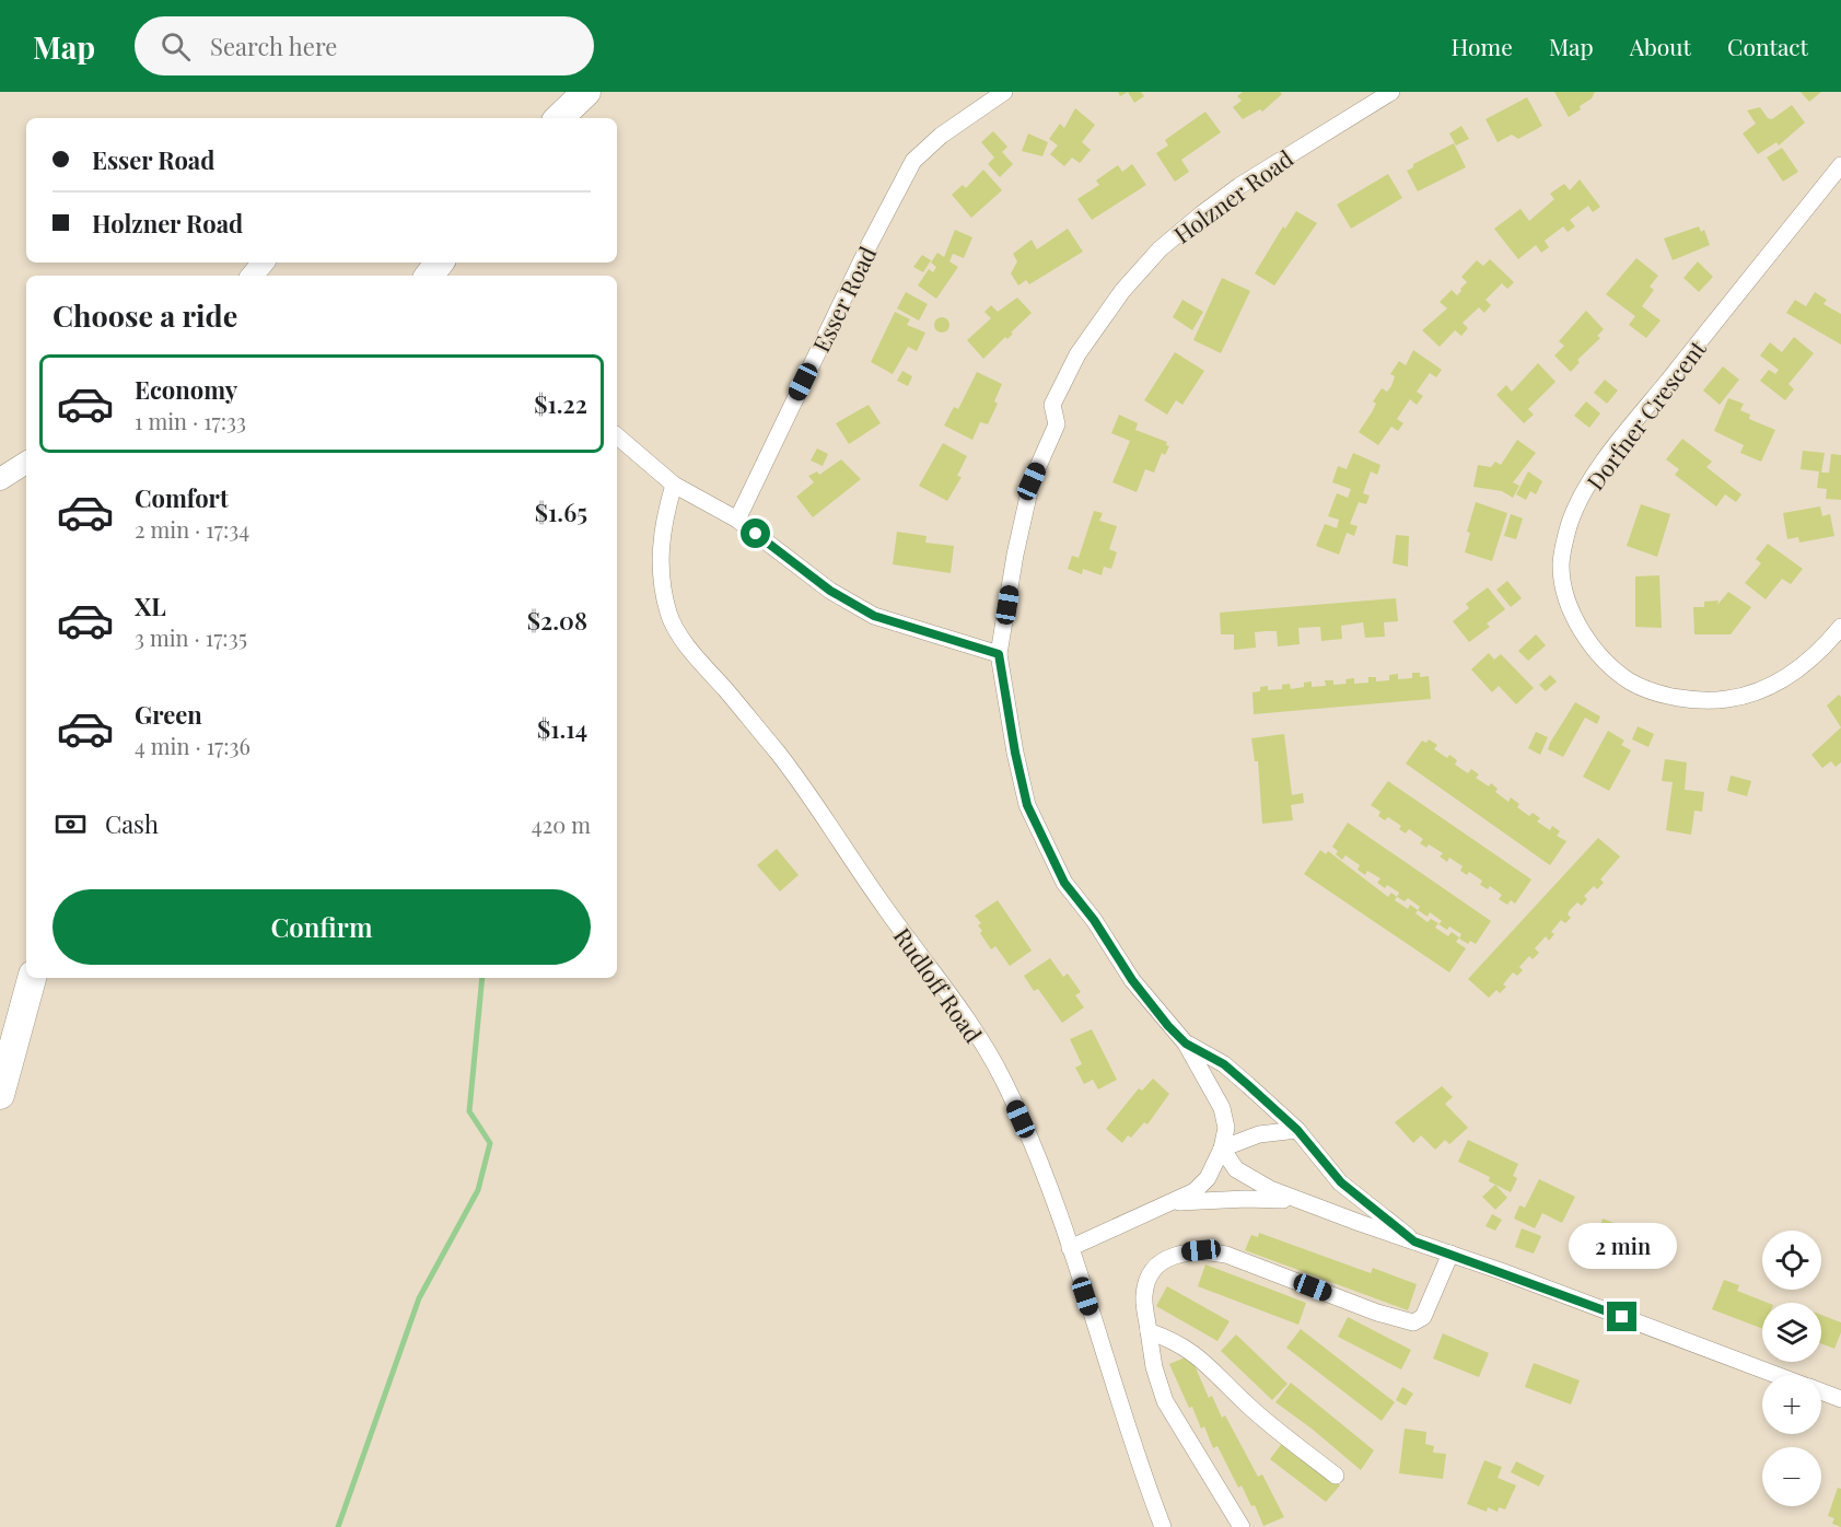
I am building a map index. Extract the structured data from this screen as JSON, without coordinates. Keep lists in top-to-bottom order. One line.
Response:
{"streets":{"street":["Holzner Road","Esser Road","Dorfner Crescent","Rudloff Road"]},"crossings":[["Holzner Road","Rudloff Road"]],"page":{"header":"Map","search":"Search here","nav":["Home","Map","About","Contact"],"banner":["Esser Road","Holzner Road"],"heading":"Choose a ride","list":[{"name":"Economy","note":"1 min · 17:33","value":"$1.22"},{"name":"Comfort","note":"2 min · 17:34","value":"$1.65"},{"name":"XL","note":"3 min · 17:35","value":"$2.08"},{"name":"Green","note":"4 min · 17:36","value":"$1.14"}],"pay":["Cash","420 m"],"buttons":"Confirm","bubble":"2 min","map_buttons":["+","−"]}}
